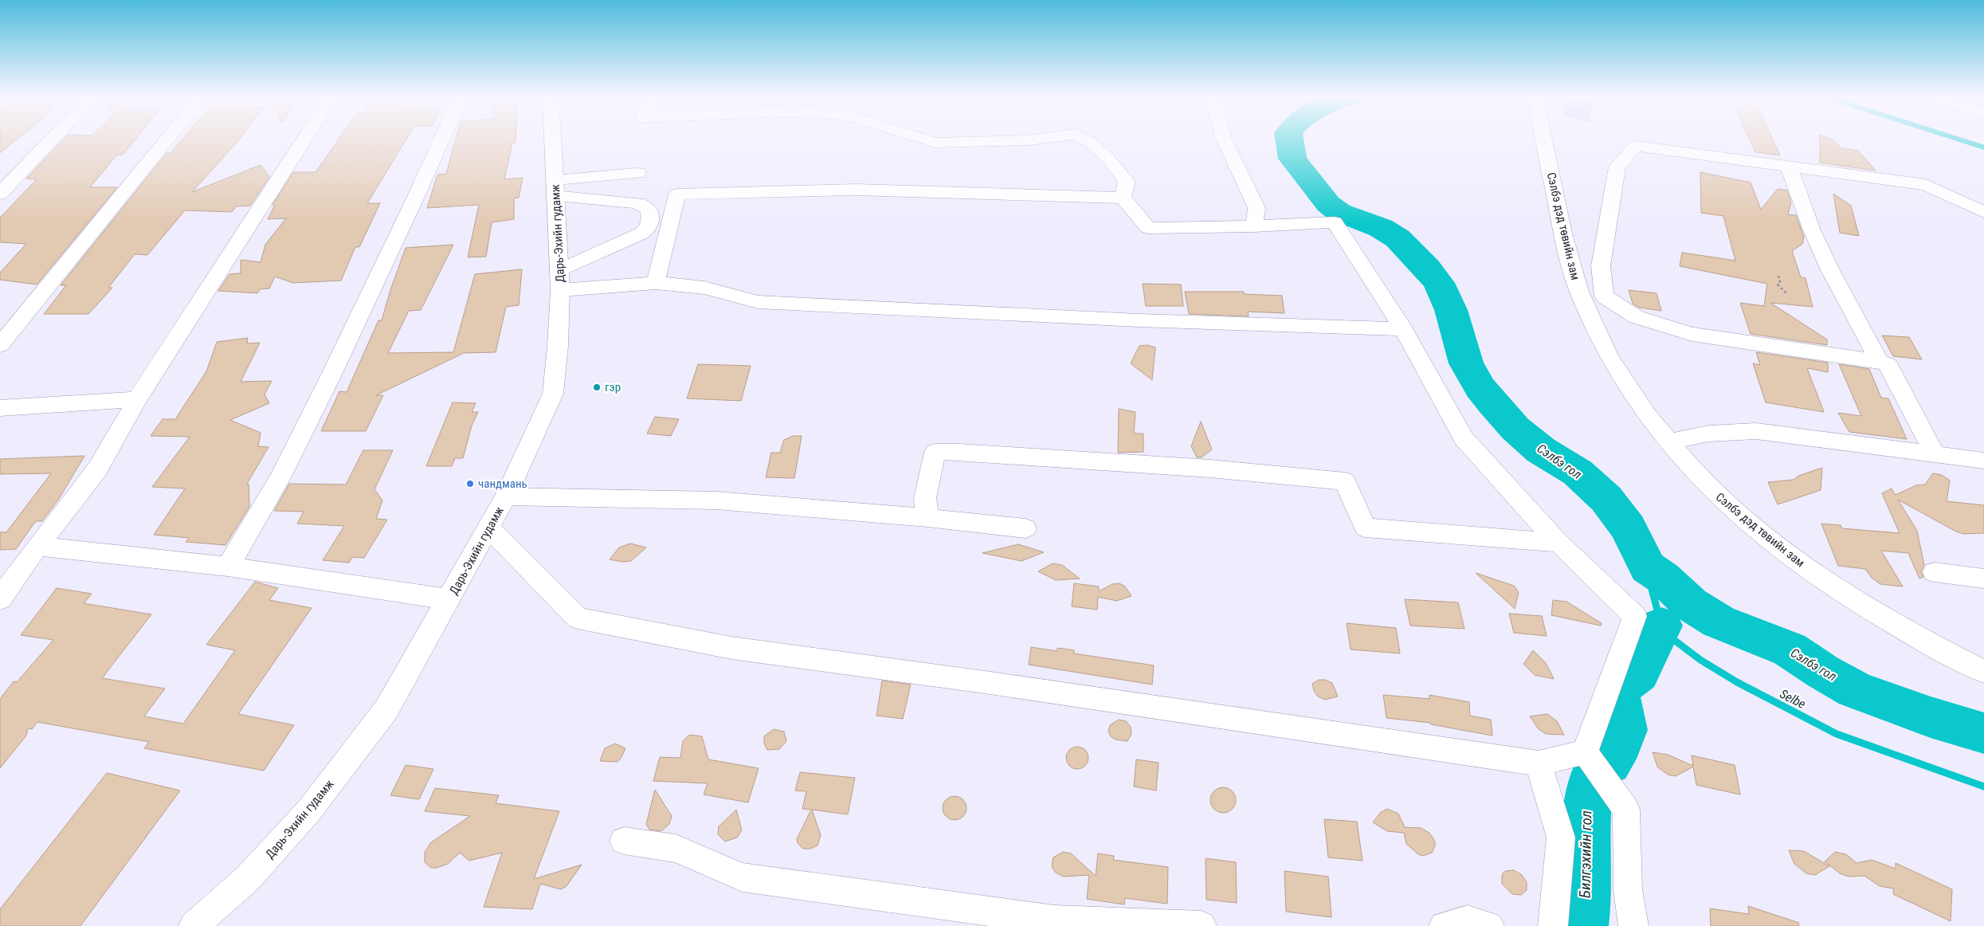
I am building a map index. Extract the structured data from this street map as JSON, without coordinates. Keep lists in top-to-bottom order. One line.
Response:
{"streets":{"street":["Сэлбэ дэд төвийн зам","Дарь-Эхийн гудамж"]},"water":["Сэлбэ гол","Selbe","Билгэхийн гол"],"places":["гэр","чандмань"]}
